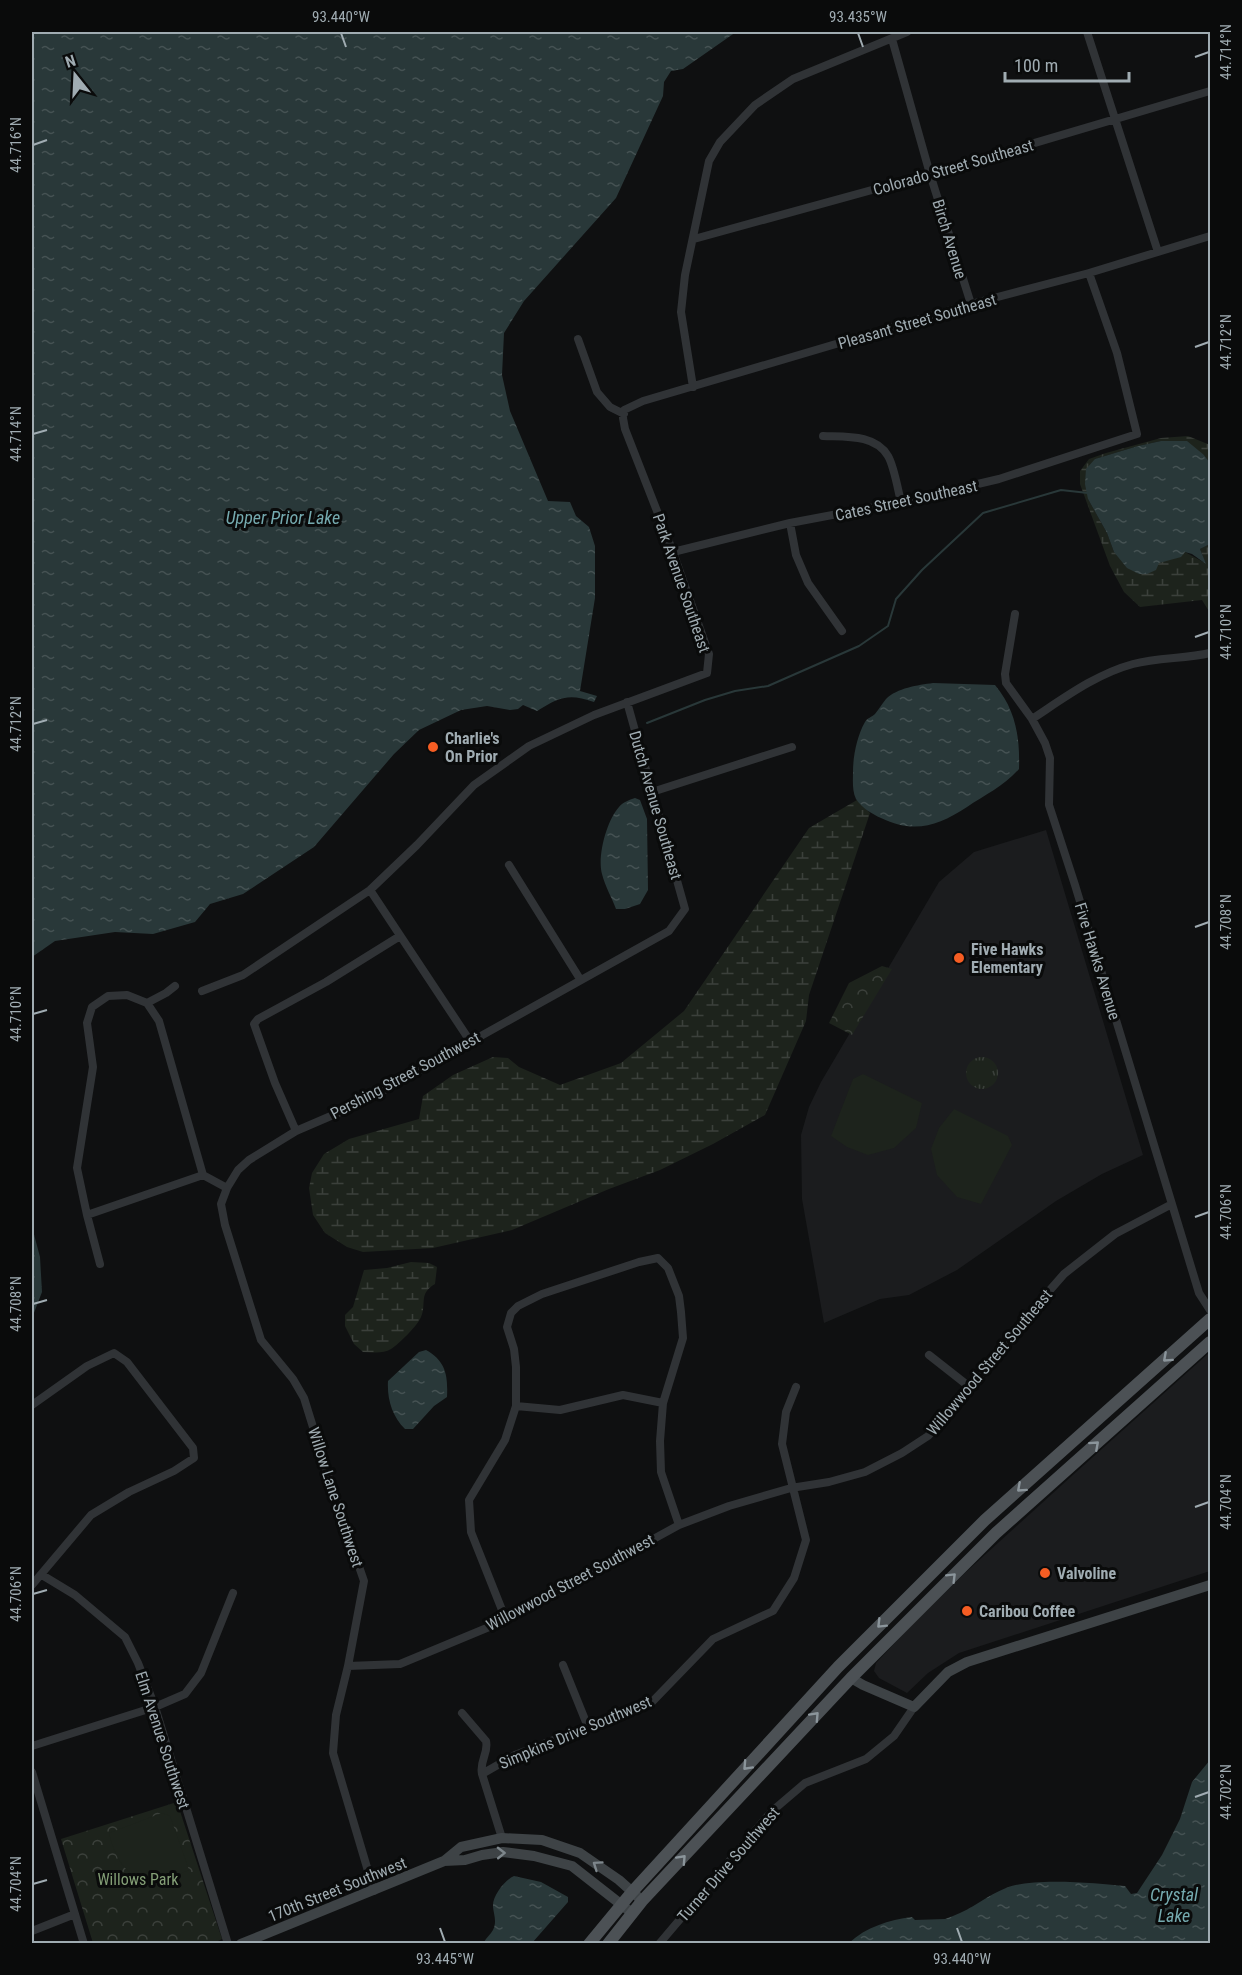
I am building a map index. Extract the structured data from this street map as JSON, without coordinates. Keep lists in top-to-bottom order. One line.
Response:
{"streets":{"street":["Colorado Street Southeast","Birch Avenue","Pleasant Street Southeast","Cates Street Southeast","Park Avenue Southeast","Dutch Avenue Southeast","Five Hawks Avenue","Pershing Street Southwest","Willowwood Street Southeast","Willow Lane Southwest","Willowwood Street Southwest","Simpkins Drive Southwest","Elm Avenue Southwest","Turner Drive Southwest","170th Street Southwest"]},"crossings":[["Colorado Street Southeast","Birch Avenue"],["Birch Avenue","Pleasant Street Southeast"],["Pleasant Street Southeast","Cates Street Southeast"],["Pleasant Street Southeast","Park Avenue Southeast"],["Cates Street Southeast","Park Avenue Southeast"],["Park Avenue Southeast","Dutch Avenue Southeast"],["Dutch Avenue Southeast","Pershing Street Southwest"],["Five Hawks Avenue","Willowwood Street Southeast"],["Pershing Street Southwest","Willow Lane Southwest"],["Willowwood Street Southeast","Willowwood Street Southwest"],["Willowwood Street Southeast","Simpkins Drive Southwest"],["Willow Lane Southwest","Willowwood Street Southwest"],["Willow Lane Southwest","170th Street Southwest"],["Willowwood Street Southwest","Simpkins Drive Southwest"],["Simpkins Drive Southwest","170th Street Southwest"]],"water":["Upper Prior Lake","Crystal Lake"],"parks":["Willows Park"],"places":["Charlie's On Prior","Five Hawks Elementary","Valvoline","Caribou Coffee"],"scale_bar":"100 m","north":"top","coordinates":["93.440°W","93.435°W","44.714°N","44.716°N","44.712°N","44.710°N","44.708°N","44.706°N","44.704°N","44.702°N","93.445°W"]}
